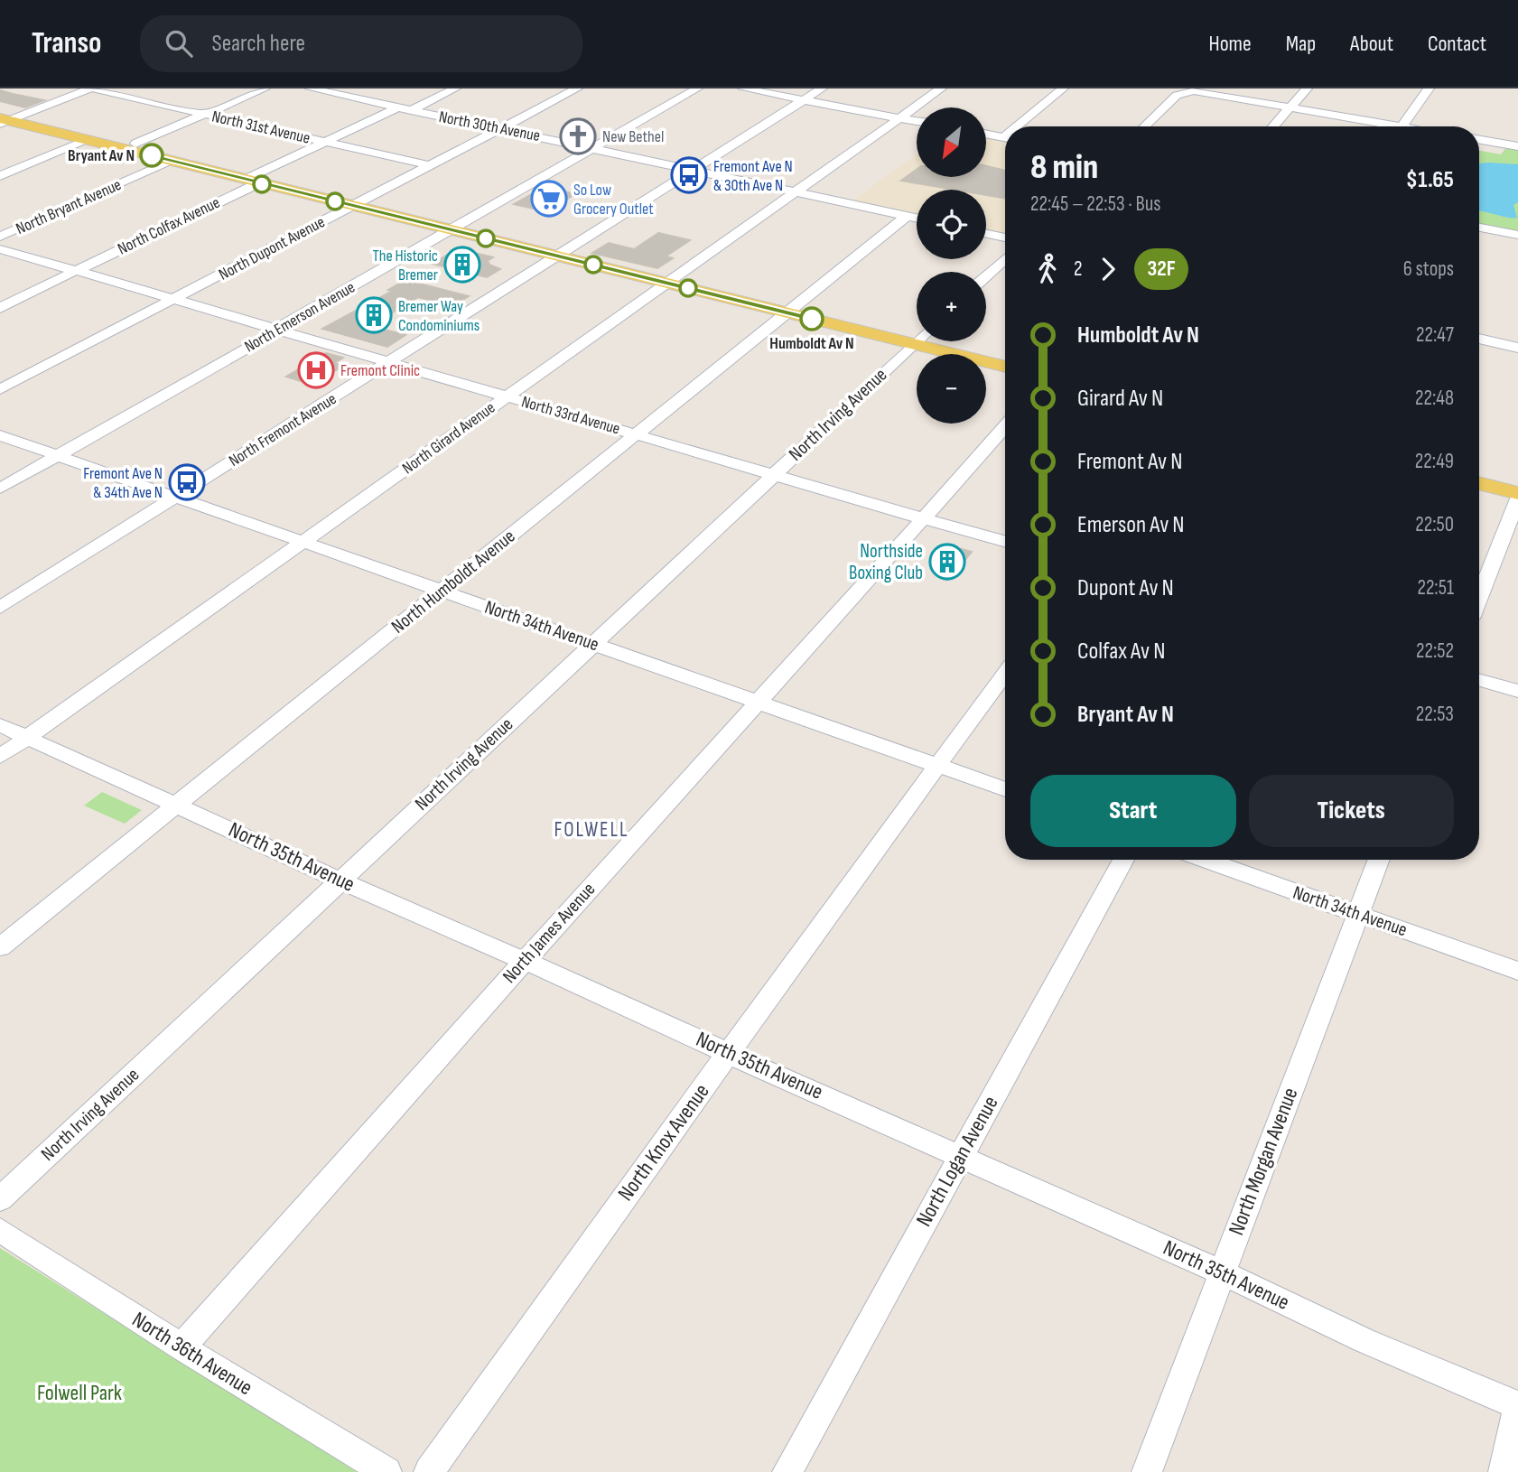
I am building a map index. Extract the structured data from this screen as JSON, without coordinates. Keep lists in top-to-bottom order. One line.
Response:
{"streets":{"street":["North 30th Avenue","North 31st Avenue","North Bryant Avenue","North Colfax Avenue","North Dupont Avenue","North Emerson Avenue","North Irving Avenue","North 33rd Avenue","North Fremont Avenue","North Girard Avenue","North Humboldt Avenue","North 34th Avenue","North 35th Avenue","North James Avenue","North Knox Avenue","North Logan Avenue","North Morgan Avenue","North 36th Avenue"]},"crossings":[["North 30th Avenue","North Colfax Avenue"],["North 30th Avenue","North Dupont Avenue"],["North 30th Avenue","North Emerson Avenue"],["North 30th Avenue","North Fremont Avenue"],["North 30th Avenue","North Girard Avenue"],["North 30th Avenue","North Humboldt Avenue"],["North 31st Avenue","North Colfax Avenue"],["North 31st Avenue","North Dupont Avenue"],["North Colfax Avenue","North 33rd Avenue"],["North Dupont Avenue","North 33rd Avenue"],["North Emerson Avenue","North 33rd Avenue"],["North Emerson Avenue","North 34th Avenue"],["North Irving Avenue","North 33rd Avenue"],["North Irving Avenue","North 34th Avenue"],["North Irving Avenue","North 35th Avenue"],["North 33rd Avenue","North Fremont Avenue"],["North 33rd Avenue","North Girard Avenue"],["North 33rd Avenue","North Humboldt Avenue"],["North 33rd Avenue","North James Avenue"],["North Fremont Avenue","North 34th Avenue"],["North Girard Avenue","North 34th Avenue"],["North Girard Avenue","North 35th Avenue"],["North Humboldt Avenue","North 34th Avenue"],["North Humboldt Avenue","North 35th Avenue"],["North 34th Avenue","North James Avenue"],["North 34th Avenue","North Knox Avenue"],["North 34th Avenue","North Morgan Avenue"],["North 35th Avenue","North James Avenue"],["North 35th Avenue","North Knox Avenue"],["North 35th Avenue","North Logan Avenue"],["North 35th Avenue","North Morgan Avenue"],["North James Avenue","North 36th Avenue"]],"districts":["FOLWELL"],"parks":["Folwell Park"],"places":{"church":["New Bethel"],"other":["Bryant Av N","Humboldt Av N"],"bus stop":["Fremont Ave N & 30th Ave N","Fremont Ave N & 34th Ave N"],"supermarket":["So Low Grocery Outlet"],"building":["The Historic Bremer","Bremer Way Condominiums","Northside Boxing Club"],"hospital":["Fremont Clinic"]},"lines":["bus line 32F"],"north":"bottom left","page":{"header":"Transo","search":"Search here","nav":["Home","Map","About","Contact"],"map_buttons":["+","−"],"heading":["8 min","22:45 – 22:53 · Bus","$1.65"],"legs":["2","32F","6 stops"],"list":[{"name":"Humboldt Av N","value":"22:47"},{"name":"Girard Av N","value":"22:48"},{"name":"Fremont Av N","value":"22:49"},{"name":"Emerson Av N","value":"22:50"},{"name":"Dupont Av N","value":"22:51"},{"name":"Colfax Av N","value":"22:52"},{"name":"Bryant Av N","value":"22:53"}],"buttons":["Start","Tickets"]}}
